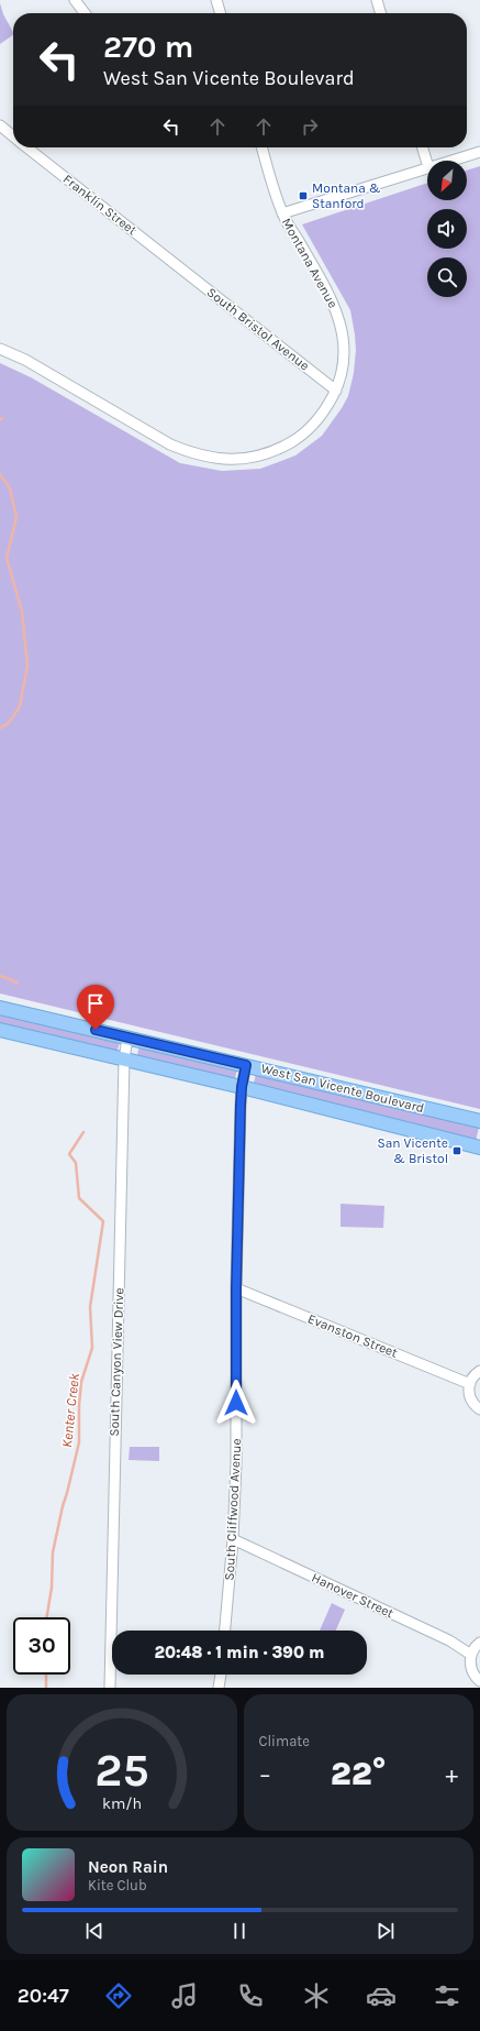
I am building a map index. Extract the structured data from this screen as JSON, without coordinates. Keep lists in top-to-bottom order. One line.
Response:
{"streets":{"main road":["West San Vicente Boulevard"],"street":["Franklin Street","Montana Avenue","South Bristol Avenue","Evanston Street","South Canyon View Drive","South Cliffwood Avenue","Hanover Street"]},"crossings":[["Franklin Street","South Bristol Avenue"],["Montana Avenue","South Bristol Avenue"],["West San Vicente Boulevard","South Canyon View Drive"],["West San Vicente Boulevard","South Cliffwood Avenue"],["Evanston Street","South Cliffwood Avenue"],["South Cliffwood Avenue","Hanover Street"]],"water":["Kenter Creek"],"places":{"transit":["Montana & Stanford","San Vicente & Bristol"]},"north":"bottom left","page":{"turn":["270 m","West San Vicente Boulevard"],"limit":"30","trip":"20:48 · 1 min · 390 m","tile":"Climate","heat":["−","22°","+"],"song":["Neon Rain","Kite Club"],"tabs":"20:47","gauge":["25","km/h"]}}
